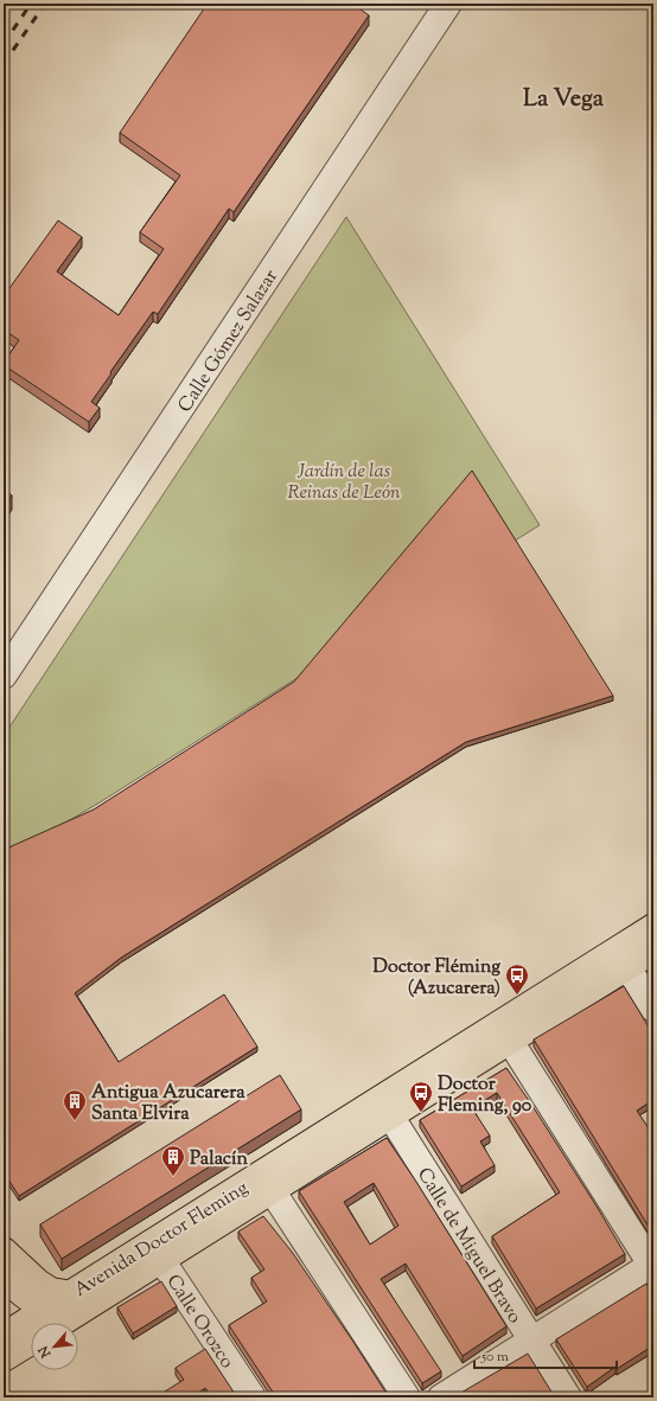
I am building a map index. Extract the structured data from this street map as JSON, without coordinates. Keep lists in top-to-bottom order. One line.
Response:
{"streets":{"main road":["Avenida Doctor Fleming"],"street":["Calle Gómez Salazar","Calle de Miguel Bravo","Calle Orozco"]},"crossings":[["Avenida Doctor Fleming","Calle de Miguel Bravo"],["Avenida Doctor Fleming","Calle Orozco"]],"districts":["La Vega"],"parks":["Jardín de las Reinas de León"],"places":{"bus stop":["Doctor Fléming (Azucarera)","Doctor Fleming, 90"],"building":["Antigua Azucarera Santa Elvira","Palacín"]},"scale_bar":"50 m","north":"bottom left"}
